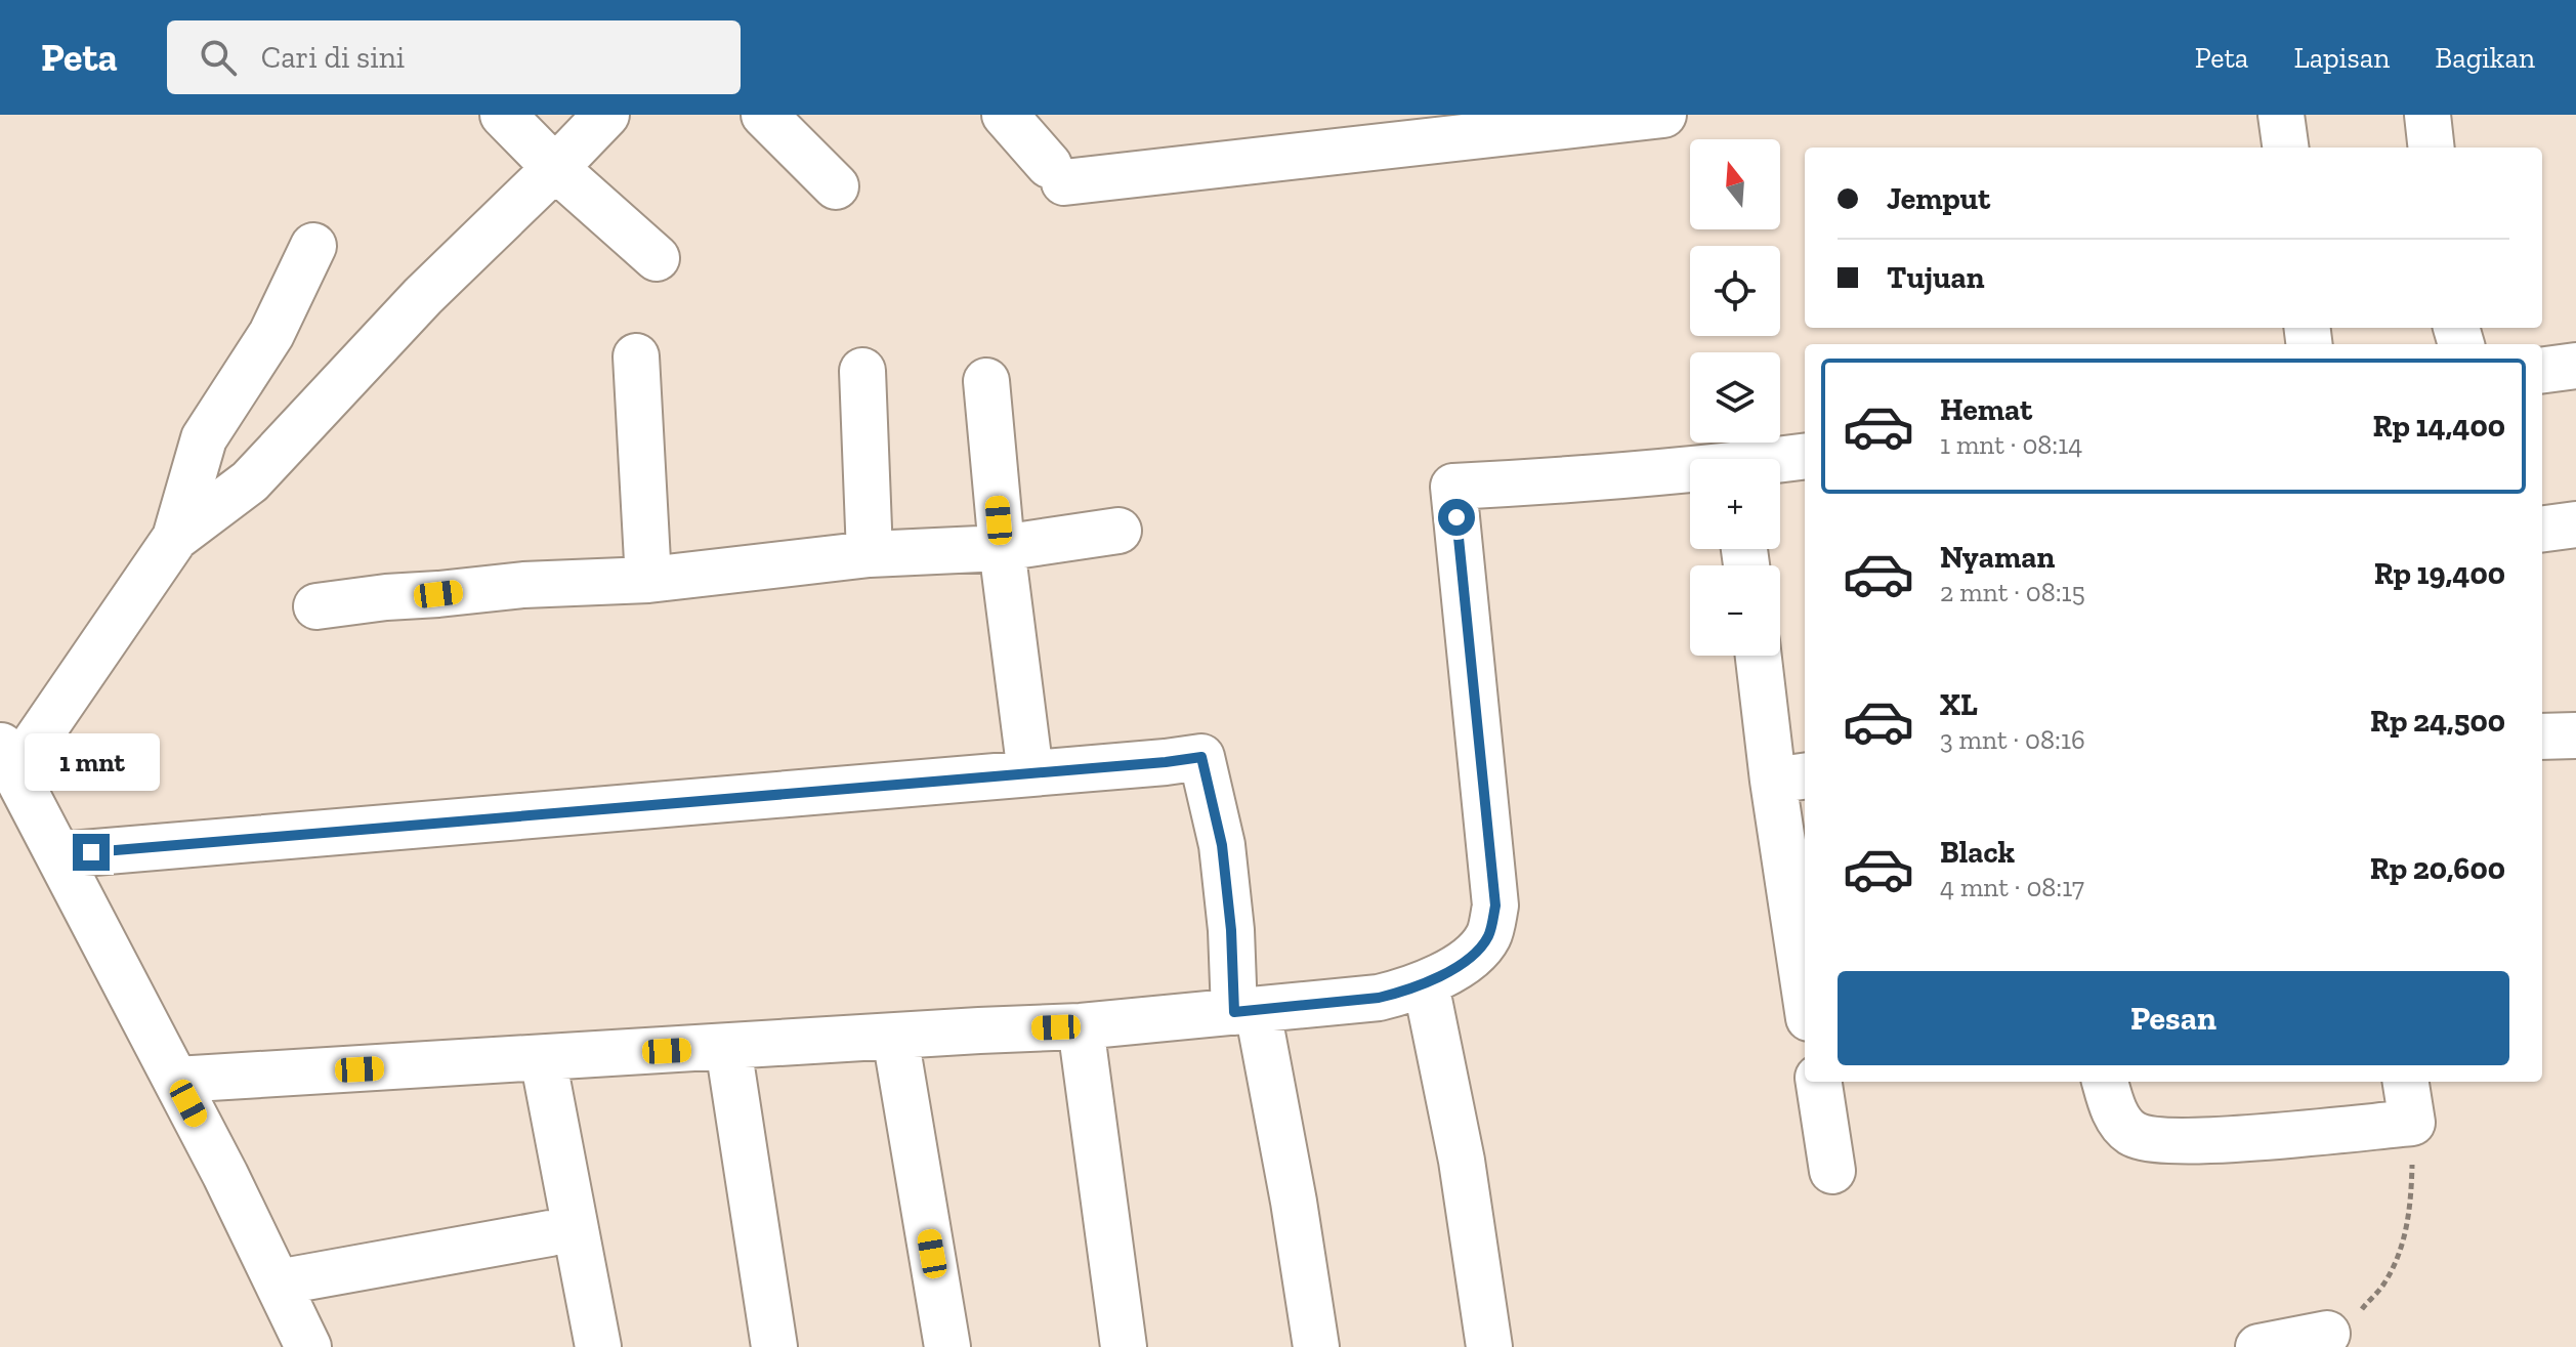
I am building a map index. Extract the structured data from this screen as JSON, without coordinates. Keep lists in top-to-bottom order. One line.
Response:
{"north":"top","page":{"header":"Peta","search":"Cari di sini","nav":["Peta","Lapisan","Bagikan"],"map_buttons":["+","−"],"banner":["Jemput","Tujuan"],"list":[{"name":"Hemat","note":"1 mnt · 08:14","value":"Rp 14,400"},{"name":"Nyaman","note":"2 mnt · 08:15","value":"Rp 19,400"},{"name":"XL","note":"3 mnt · 08:16","value":"Rp 24,500"},{"name":"Black","note":"4 mnt · 08:17","value":"Rp 20,600"}],"bubble":"1 mnt","buttons":"Pesan"}}
